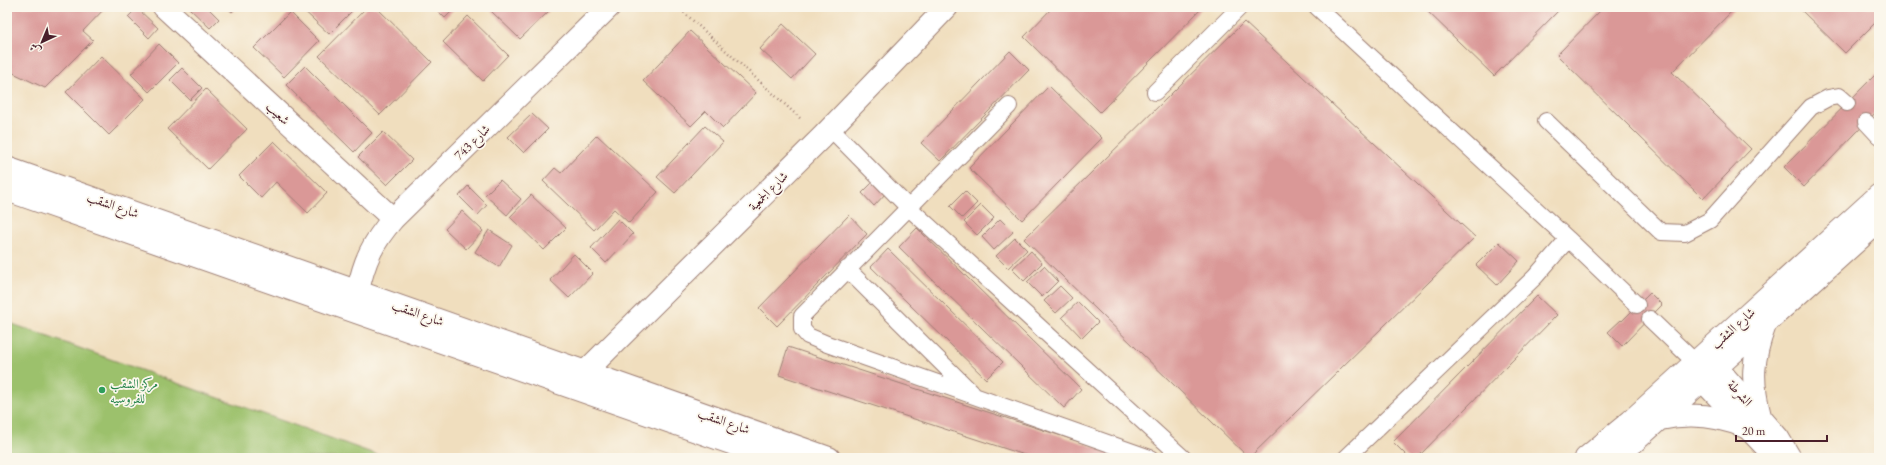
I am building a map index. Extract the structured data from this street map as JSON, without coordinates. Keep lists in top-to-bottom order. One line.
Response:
{"streets":{"street":["شعيب","شارع 743","شارع الجمعية","شارع الشقب","الشرطة"]},"crossings":[["شعيب","شارع 743"],["شارع 743","شارع الشقب"],["شارع الجمعية","شارع الشقب"],["شارع الشقب","الشرطة"]],"places":["مركز الشقب للفروسيه"],"scale_bar":"20 m","north":"bottom left"}
